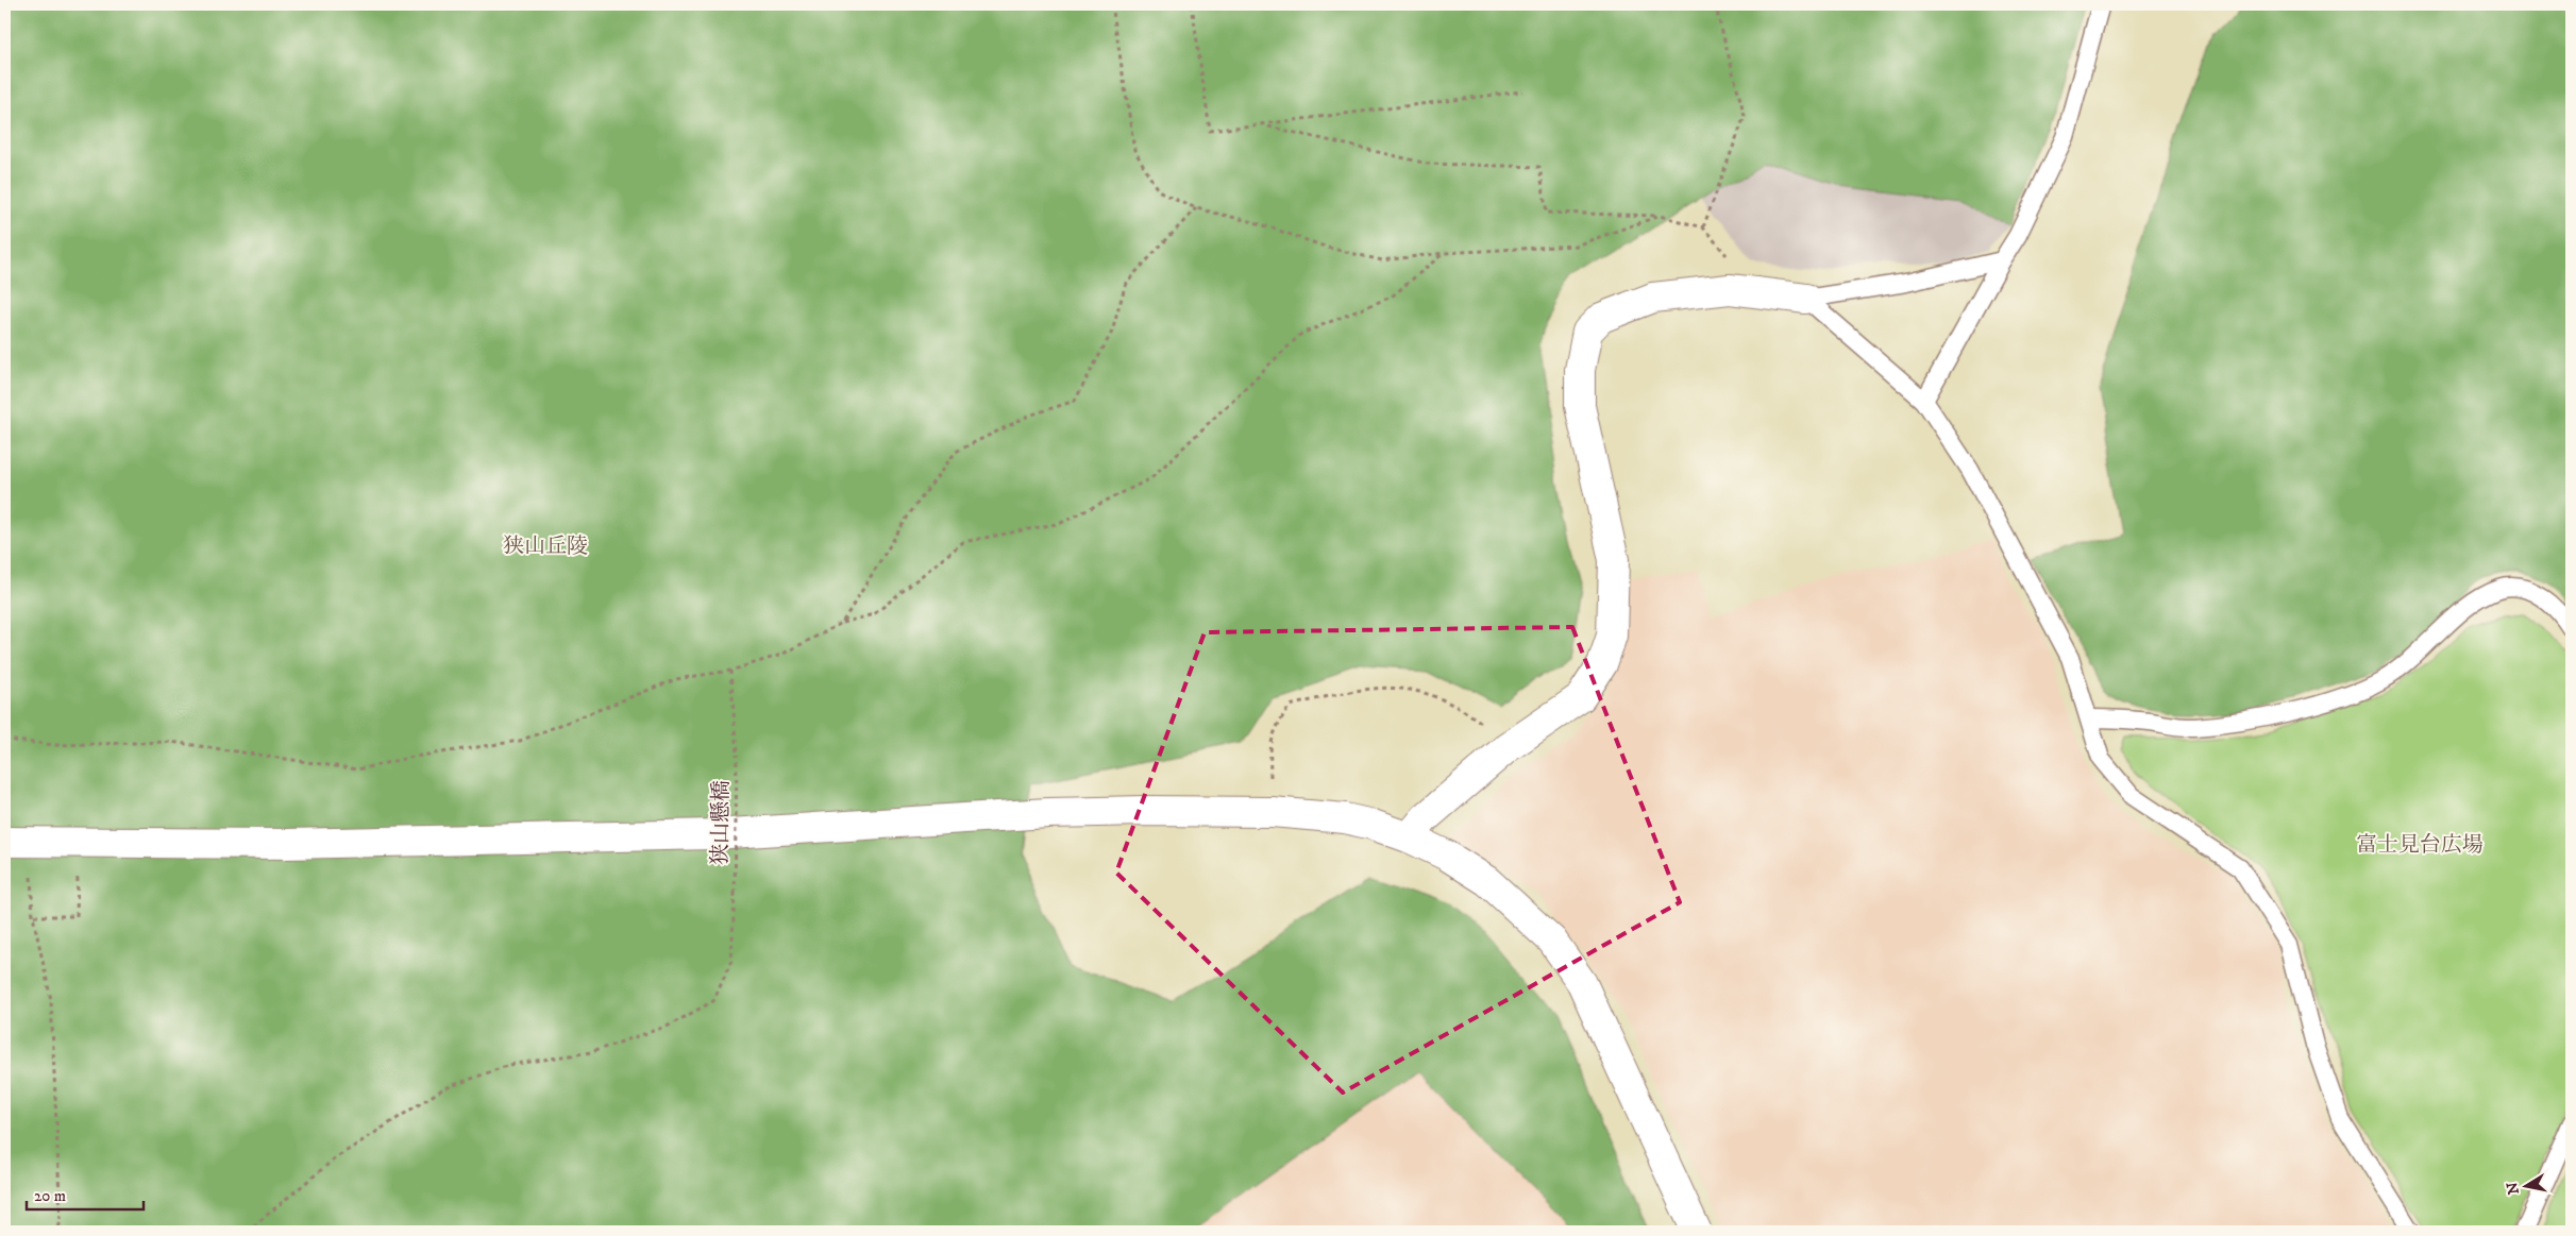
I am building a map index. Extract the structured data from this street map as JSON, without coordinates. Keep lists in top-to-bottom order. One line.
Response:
{"streets":{"path":["狭山懸橋"]},"parks":["狭山丘陵","富士見台広場"],"scale_bar":"20 m","north":"left"}
